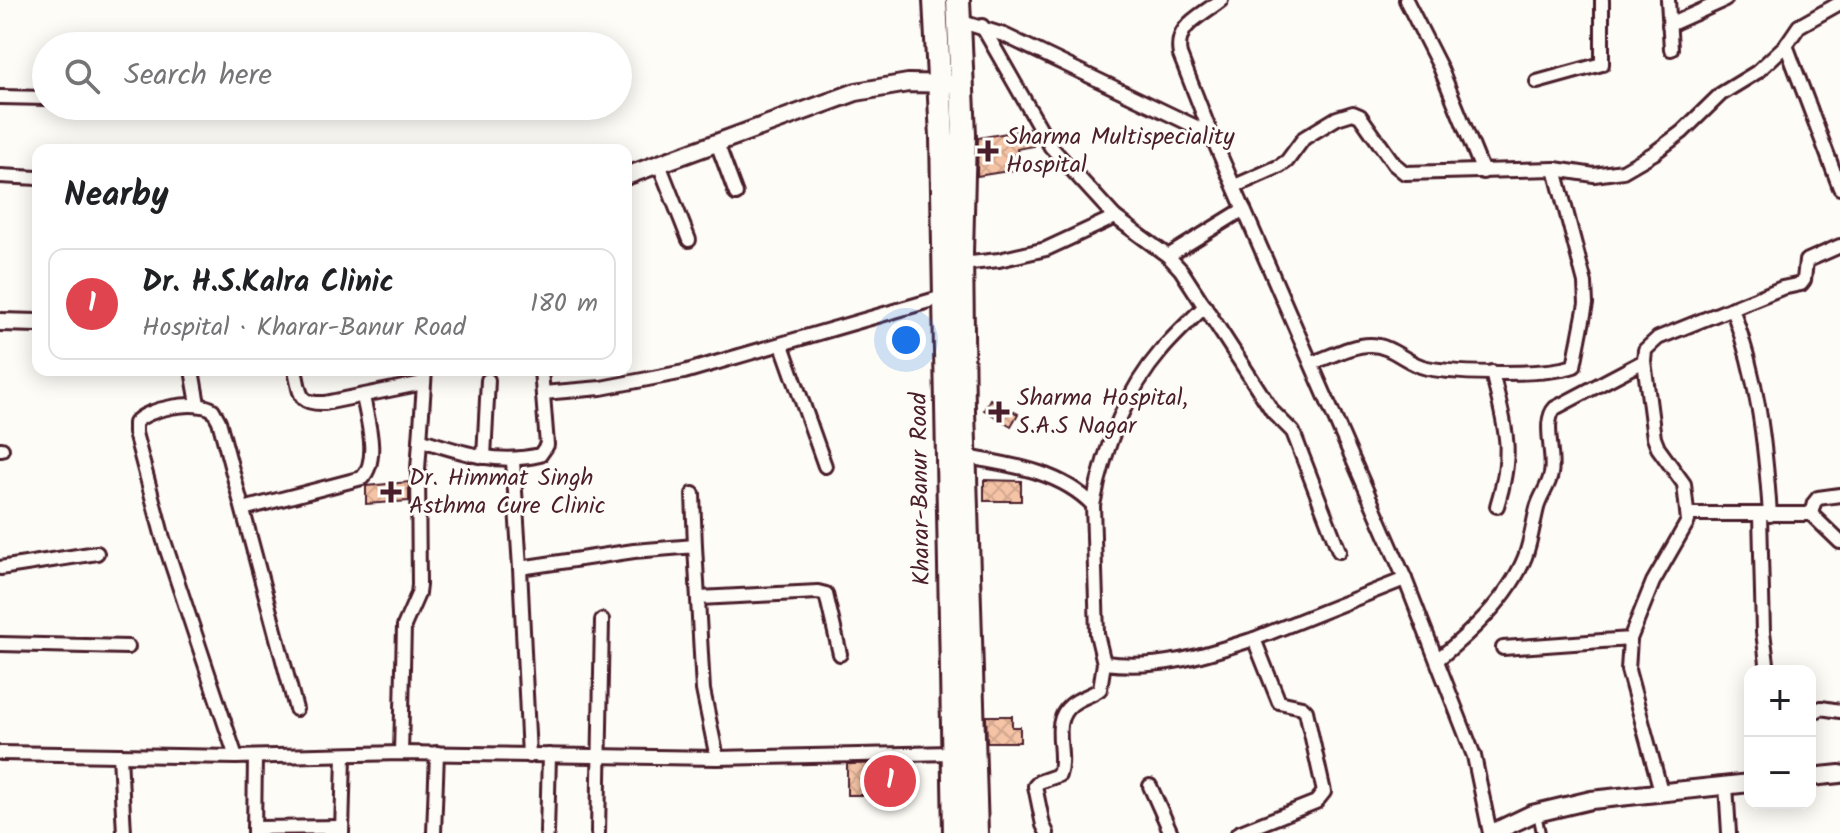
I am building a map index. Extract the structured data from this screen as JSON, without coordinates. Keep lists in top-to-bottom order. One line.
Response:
{"streets":{"highway":["Kharar-Banur Road"]},"places":{"health":["Sharma Multispeciality Hospital","Sharma Hospital, S.A.S Nagar","Dr. Himmat Singh Asthma Cure Clinic"]},"page":{"search":"Search here","heading":"Nearby","list":[{"mark":"1","name":"Dr. H.S.Kalra Clinic","note":"Hospital · Kharar-Banur Road","value":"180 m"}],"map_buttons":["+","−"],"pins":"1"}}
